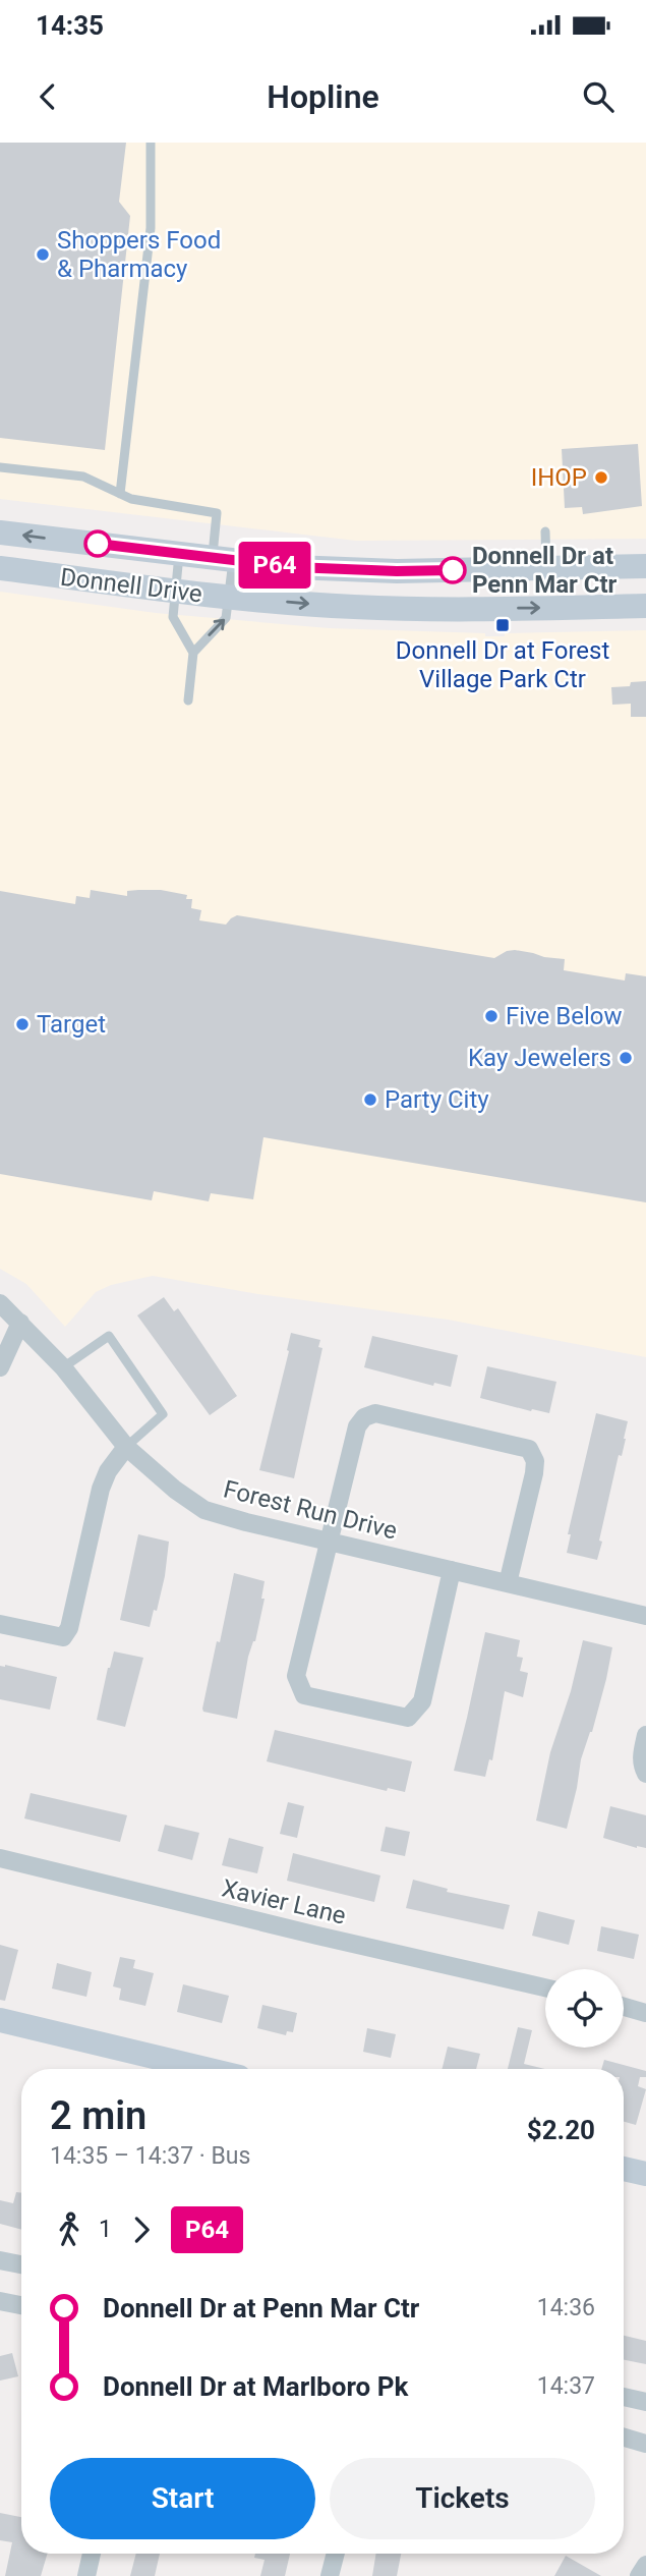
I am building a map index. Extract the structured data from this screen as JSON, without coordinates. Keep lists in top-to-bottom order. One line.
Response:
{"streets":{"street":["Donnell Drive","Forest Run Drive","Xavier Lane"]},"places":{"other":["Shoppers Food & Pharmacy","IHOP","Donnell Dr at Penn Mar Ctr","Five Below","Target","Kay Jewelers","Party City"],"transit":["Donnell Dr at Forest Village Park Ctr"]},"lines":["bus line P64"],"page":{"status":"14:35","header":"Hopline","on_map":"P64","heading":["2 min","14:35 – 14:37 · Bus","$2.20"],"legs":["1","P64"],"list":[{"name":"Donnell Dr at Penn Mar Ctr","value":"14:36"},{"name":"Donnell Dr at Marlboro Pk","value":"14:37"}],"buttons":["Start","Tickets"]}}
